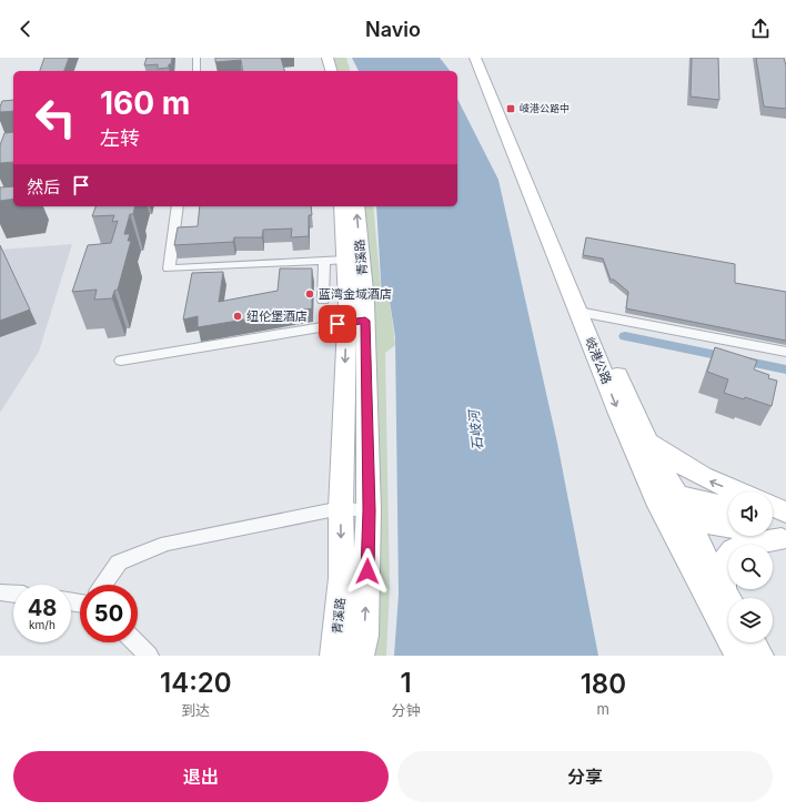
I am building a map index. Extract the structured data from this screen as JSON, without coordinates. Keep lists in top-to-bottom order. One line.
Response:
{"streets":{"main road":["青溪路","岐港公路"]},"water":["石岐河"],"places":{"transit":["岐港公路中"],"other":["蓝湾金域酒店","纽伦堡酒店"]},"page":{"header":"Navio","turn":["160 m","左转"],"then":"然后","speed":"48 km/h","limit":"50","eta":["14:20","到达","1","分钟","180","m"],"buttons":["退出","分享"]}}
